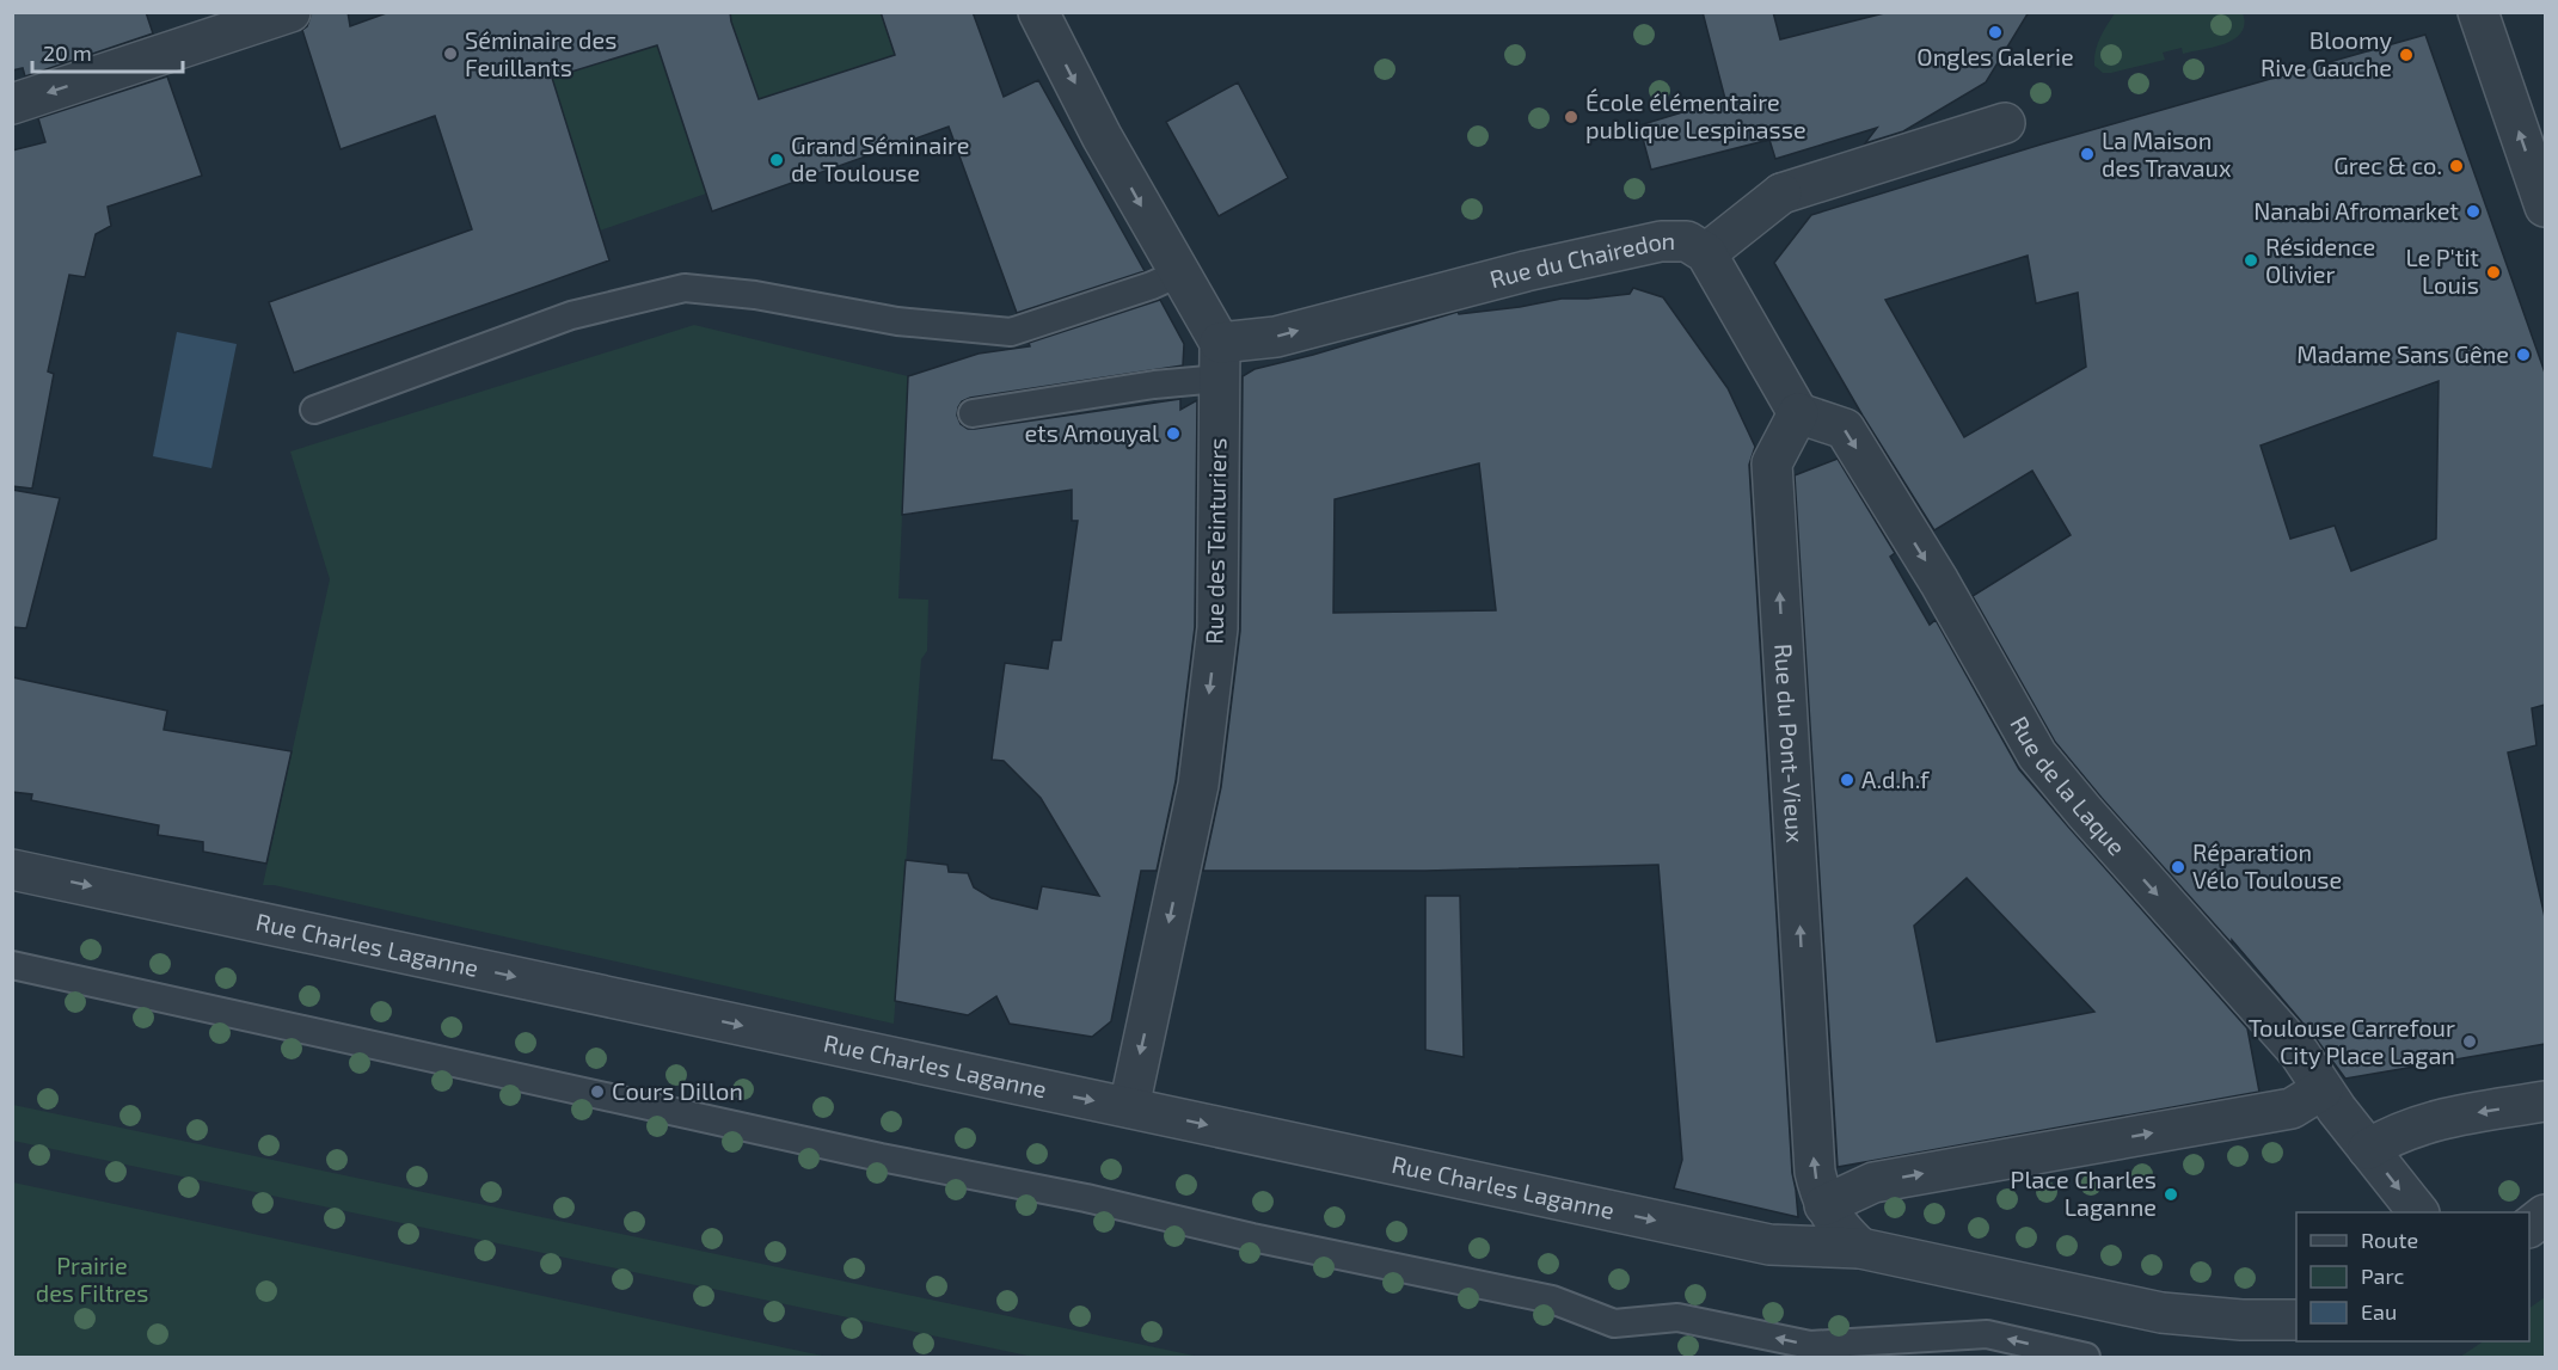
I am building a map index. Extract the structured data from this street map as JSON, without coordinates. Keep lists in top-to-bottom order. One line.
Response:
{"streets":{"street":["Rue du Chairedon","Rue des Teinturiers","Rue du Pont-Vieux","Rue de la Laque","Rue Charles Laganne"]},"crossings":[["Rue du Chairedon","Rue des Teinturiers"],["Rue des Teinturiers","Rue Charles Laganne"],["Rue du Pont-Vieux","Rue de la Laque"],["Rue du Pont-Vieux","Rue Charles Laganne"]],"one_way":["Rue du Chairedon","Rue des Teinturiers","Rue du Pont-Vieux","Rue de la Laque","Rue Charles Laganne"],"parks":["Prairie des Filtres"],"places":["Ongles Galerie","Séminaire des Feuillants","Bloomy Rive Gauche","École élémentaire publique Lespinasse","La Maison des Travaux","Grand Séminaire de Toulouse","Grec & co.","Nanabi Afromarket","Résidence Olivier","Le P'tit Louis","Madame Sans Gêne","ets Amouyal","A.d.h.f","Réparation Vélo Toulouse","Toulouse Carrefour City Place Lagan","Cours Dillon","Place Charles Laganne"],"legend":["Route","Parc","Eau"],"scale_bar":"20 m"}
